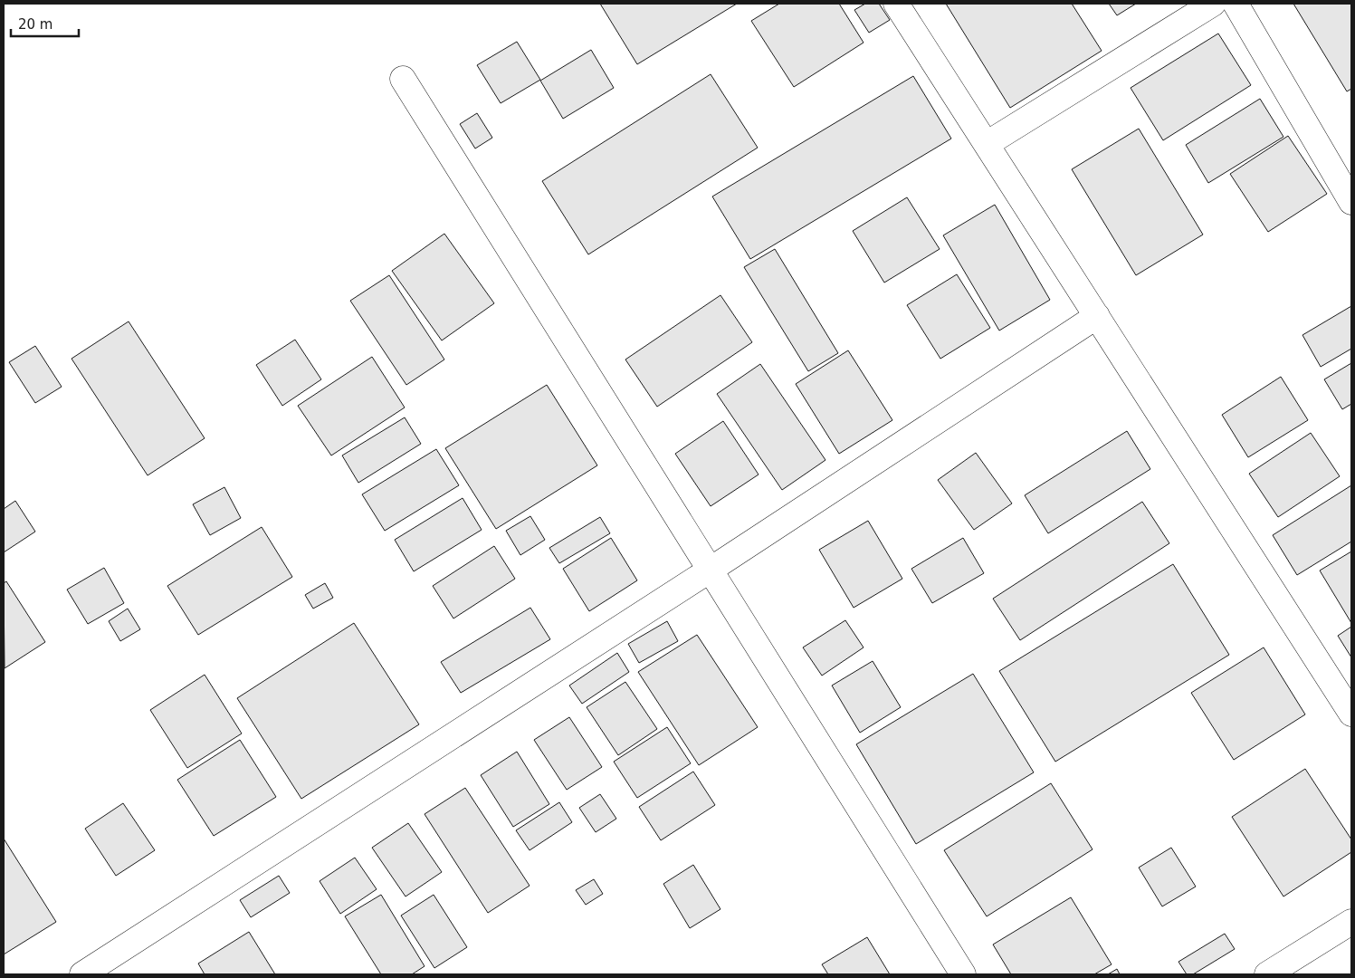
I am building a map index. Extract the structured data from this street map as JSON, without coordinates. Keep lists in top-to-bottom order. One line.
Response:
{"scale_bar":"20 m"}
